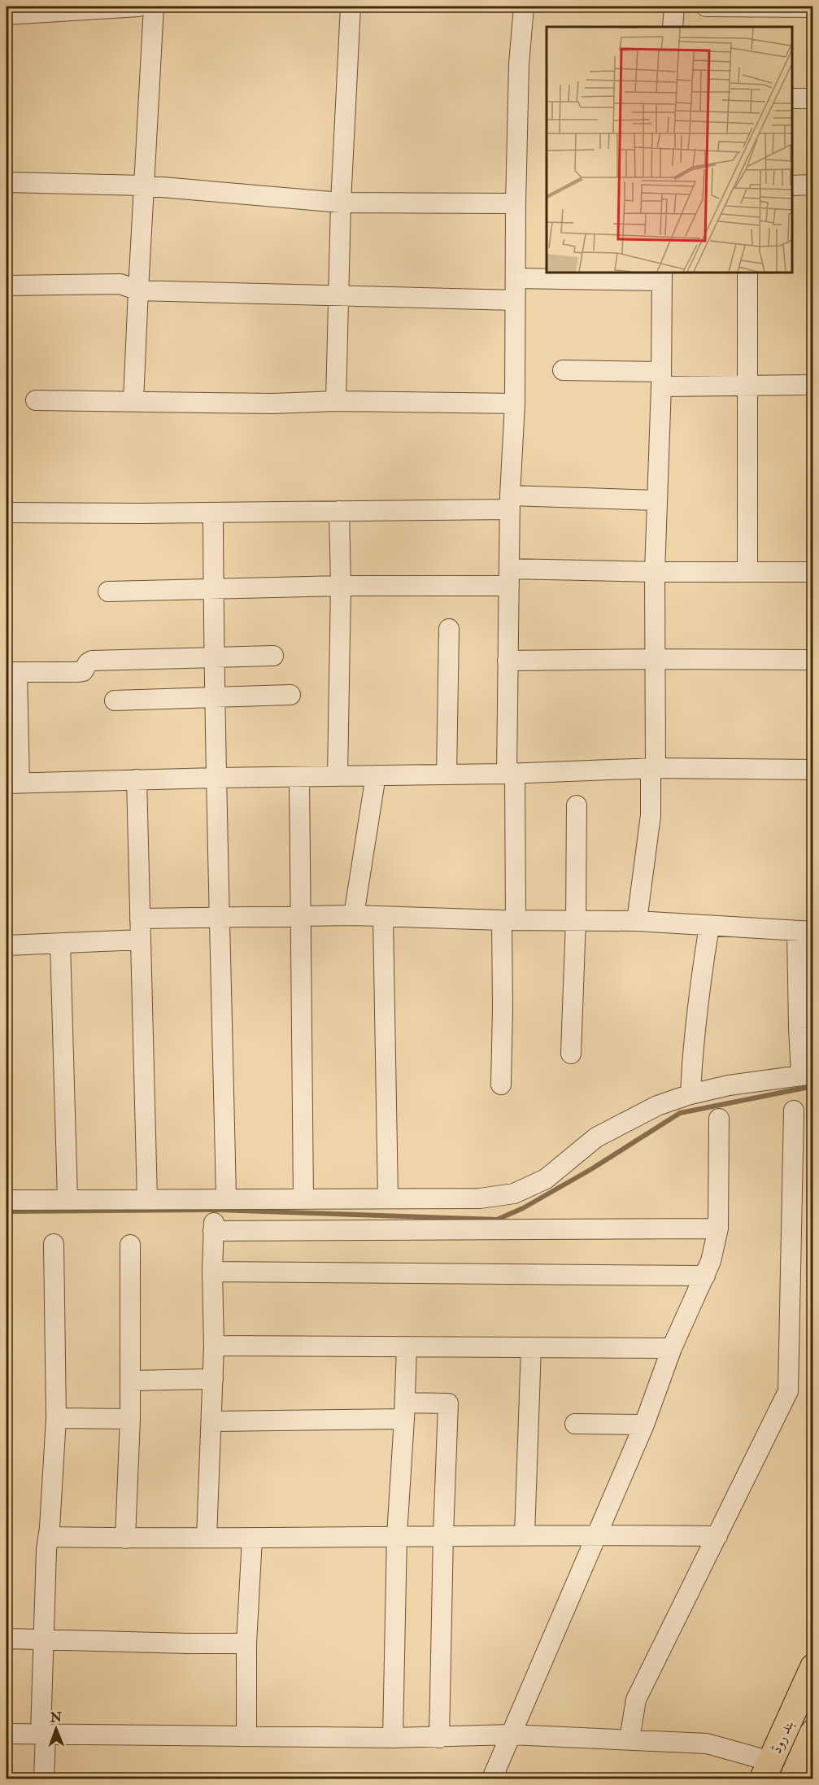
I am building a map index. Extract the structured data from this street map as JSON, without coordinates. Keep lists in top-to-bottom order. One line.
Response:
{"streets":{"main road":["بند روڈ"]},"north":"top"}
